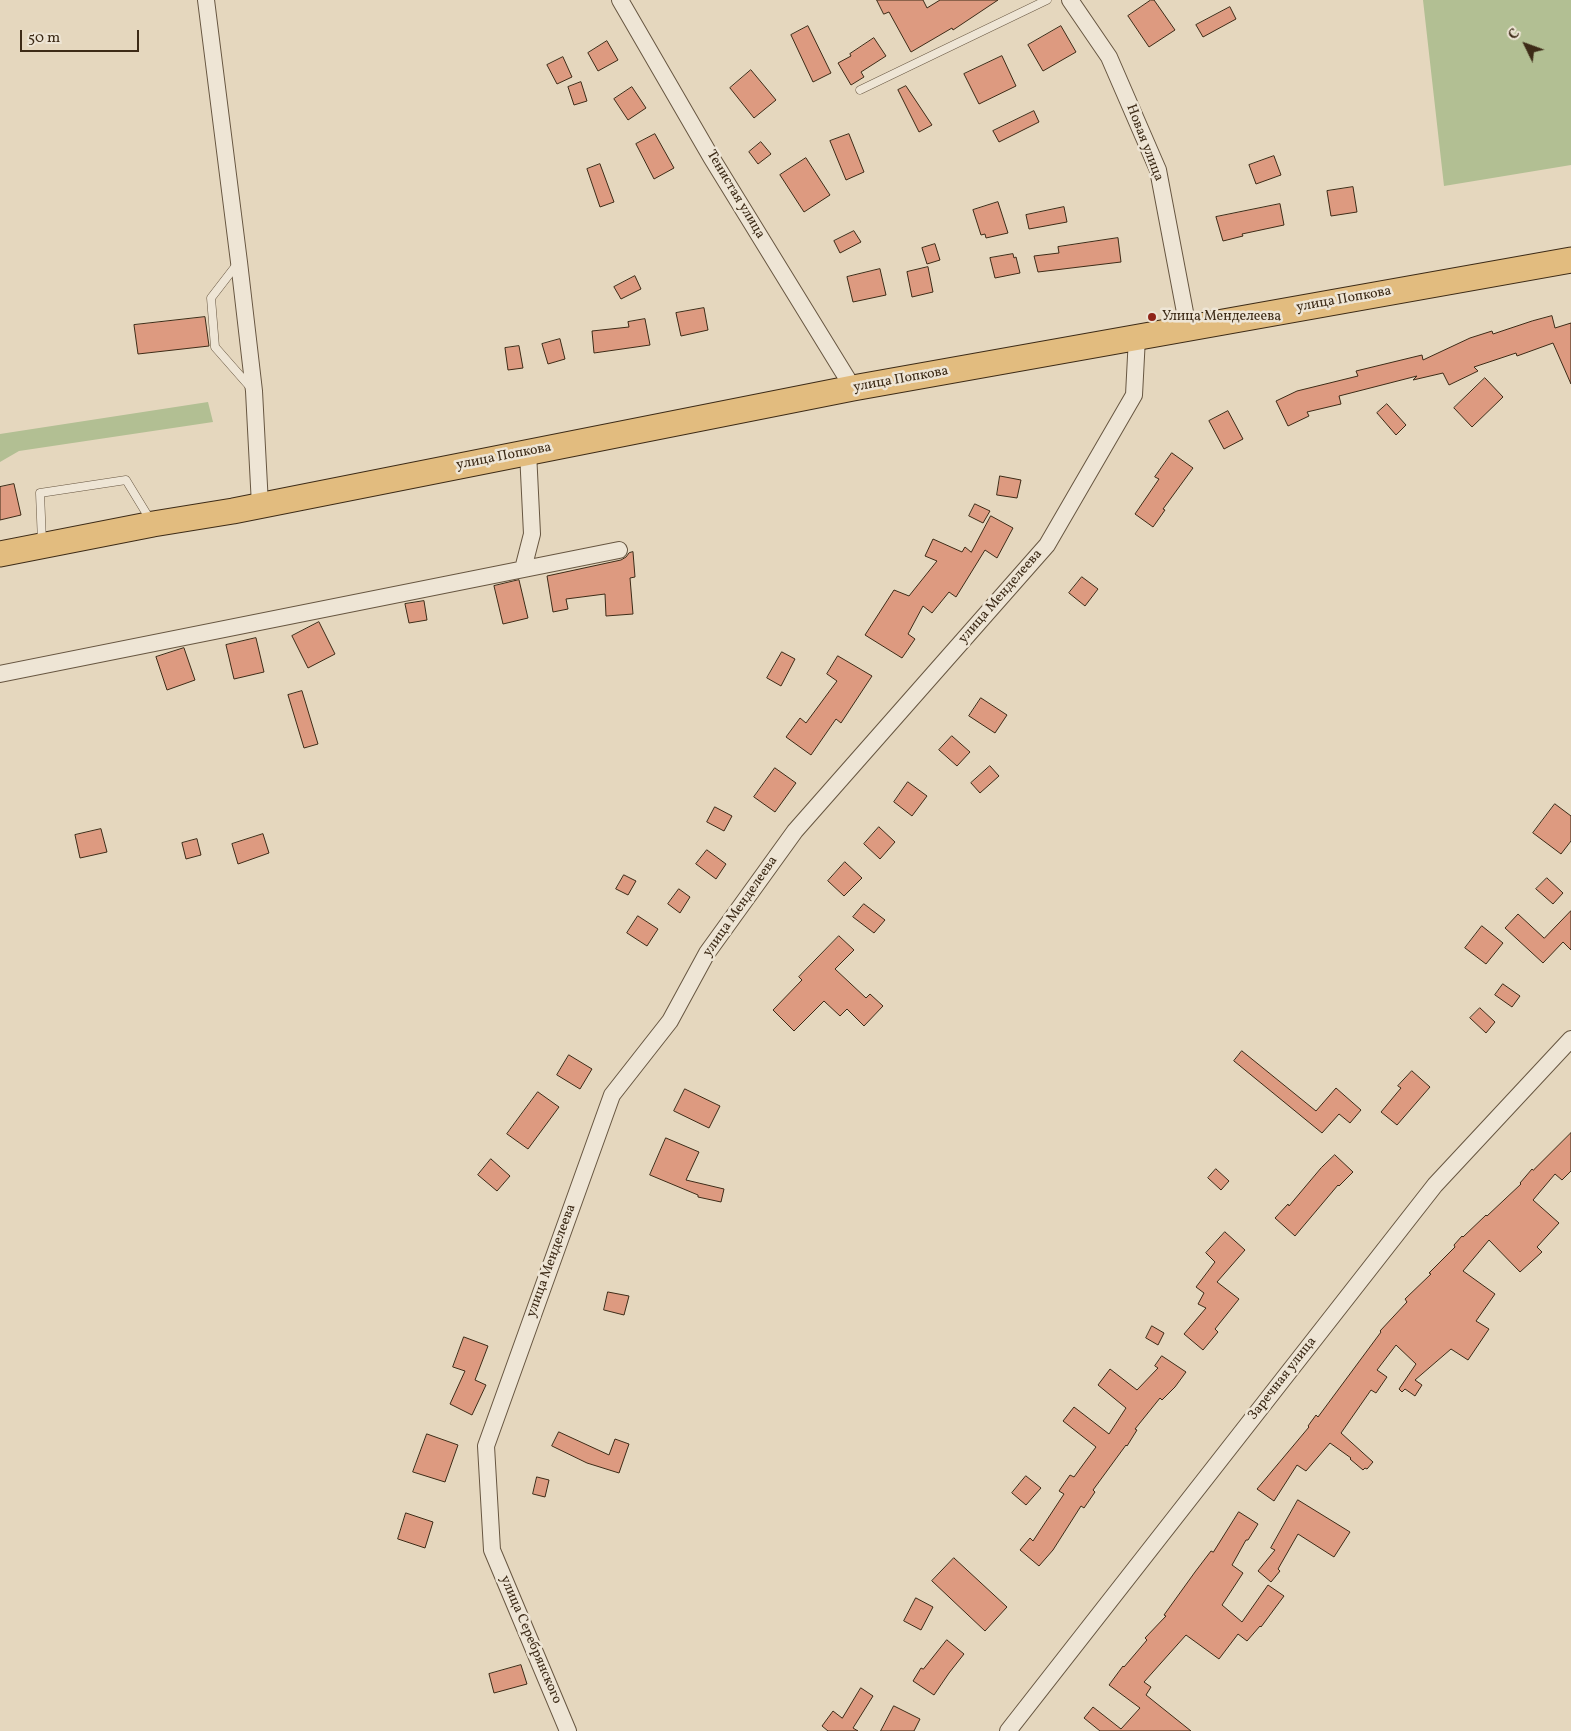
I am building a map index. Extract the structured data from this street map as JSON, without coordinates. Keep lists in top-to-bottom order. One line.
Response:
{"streets":{"main road":["улица Попкова"],"street":["Новая улица","Тенистая улица","улица Менделеева","Заречная улица","улица Серебрянского"]},"crossings":[["Новая улица","улица Попкова"],["Тенистая улица","улица Попкова"],["улица Попкова","улица Менделеева"],["улица Менделеева","улица Серебрянского"]],"places":["Улица Менделеева"],"scale_bar":"50 m","north":"top left"}
